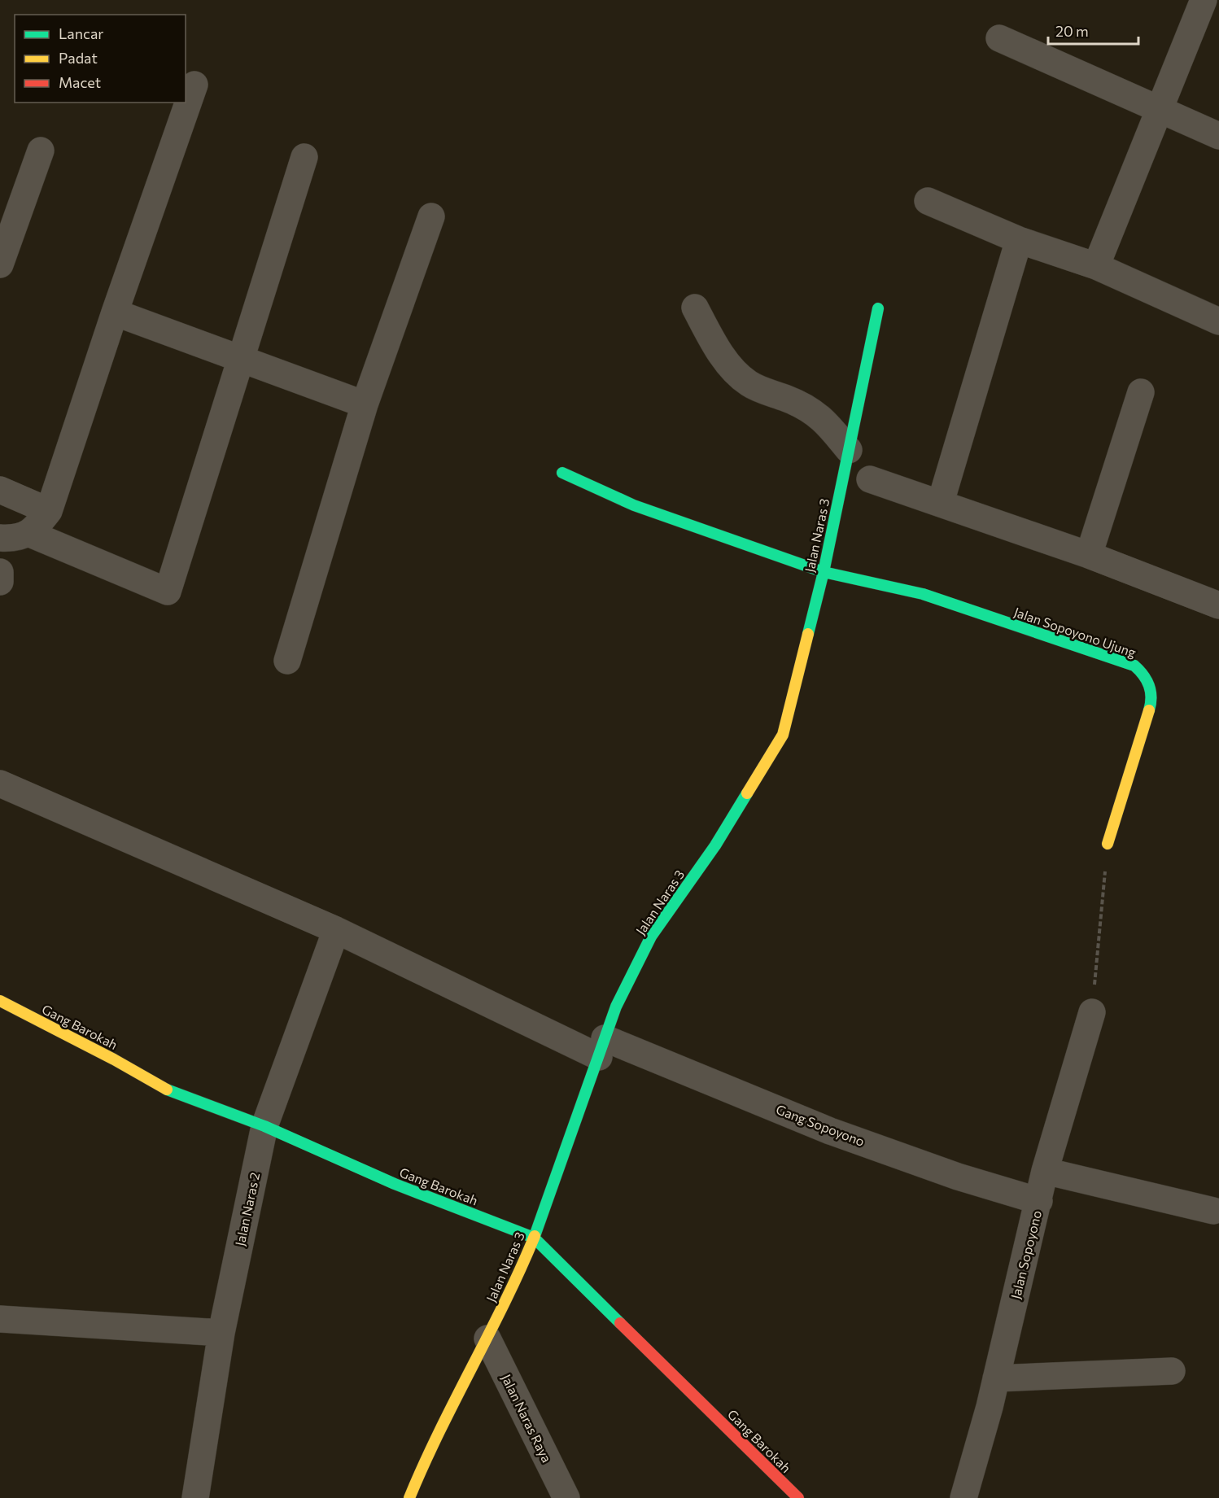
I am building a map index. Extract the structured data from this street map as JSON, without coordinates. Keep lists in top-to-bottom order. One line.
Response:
{"streets":{"street":["Jalan Naras 3","Jalan Sopoyono Ujung","Gang Barokah","Gang Sopoyono","Jalan Naras 2","Jalan Sopoyono","Jalan Naras Raya"]},"crossings":[["Jalan Naras 3","Jalan Sopoyono Ujung"],["Jalan Naras 3","Gang Barokah"],["Jalan Naras 3","Gang Sopoyono"],["Jalan Naras 3","Jalan Naras Raya"],["Gang Barokah","Jalan Naras 2"],["Gang Sopoyono","Jalan Naras 2"],["Gang Sopoyono","Jalan Sopoyono"]],"legend":["Lancar","Padat","Macet"],"scale_bar":"20 m"}
